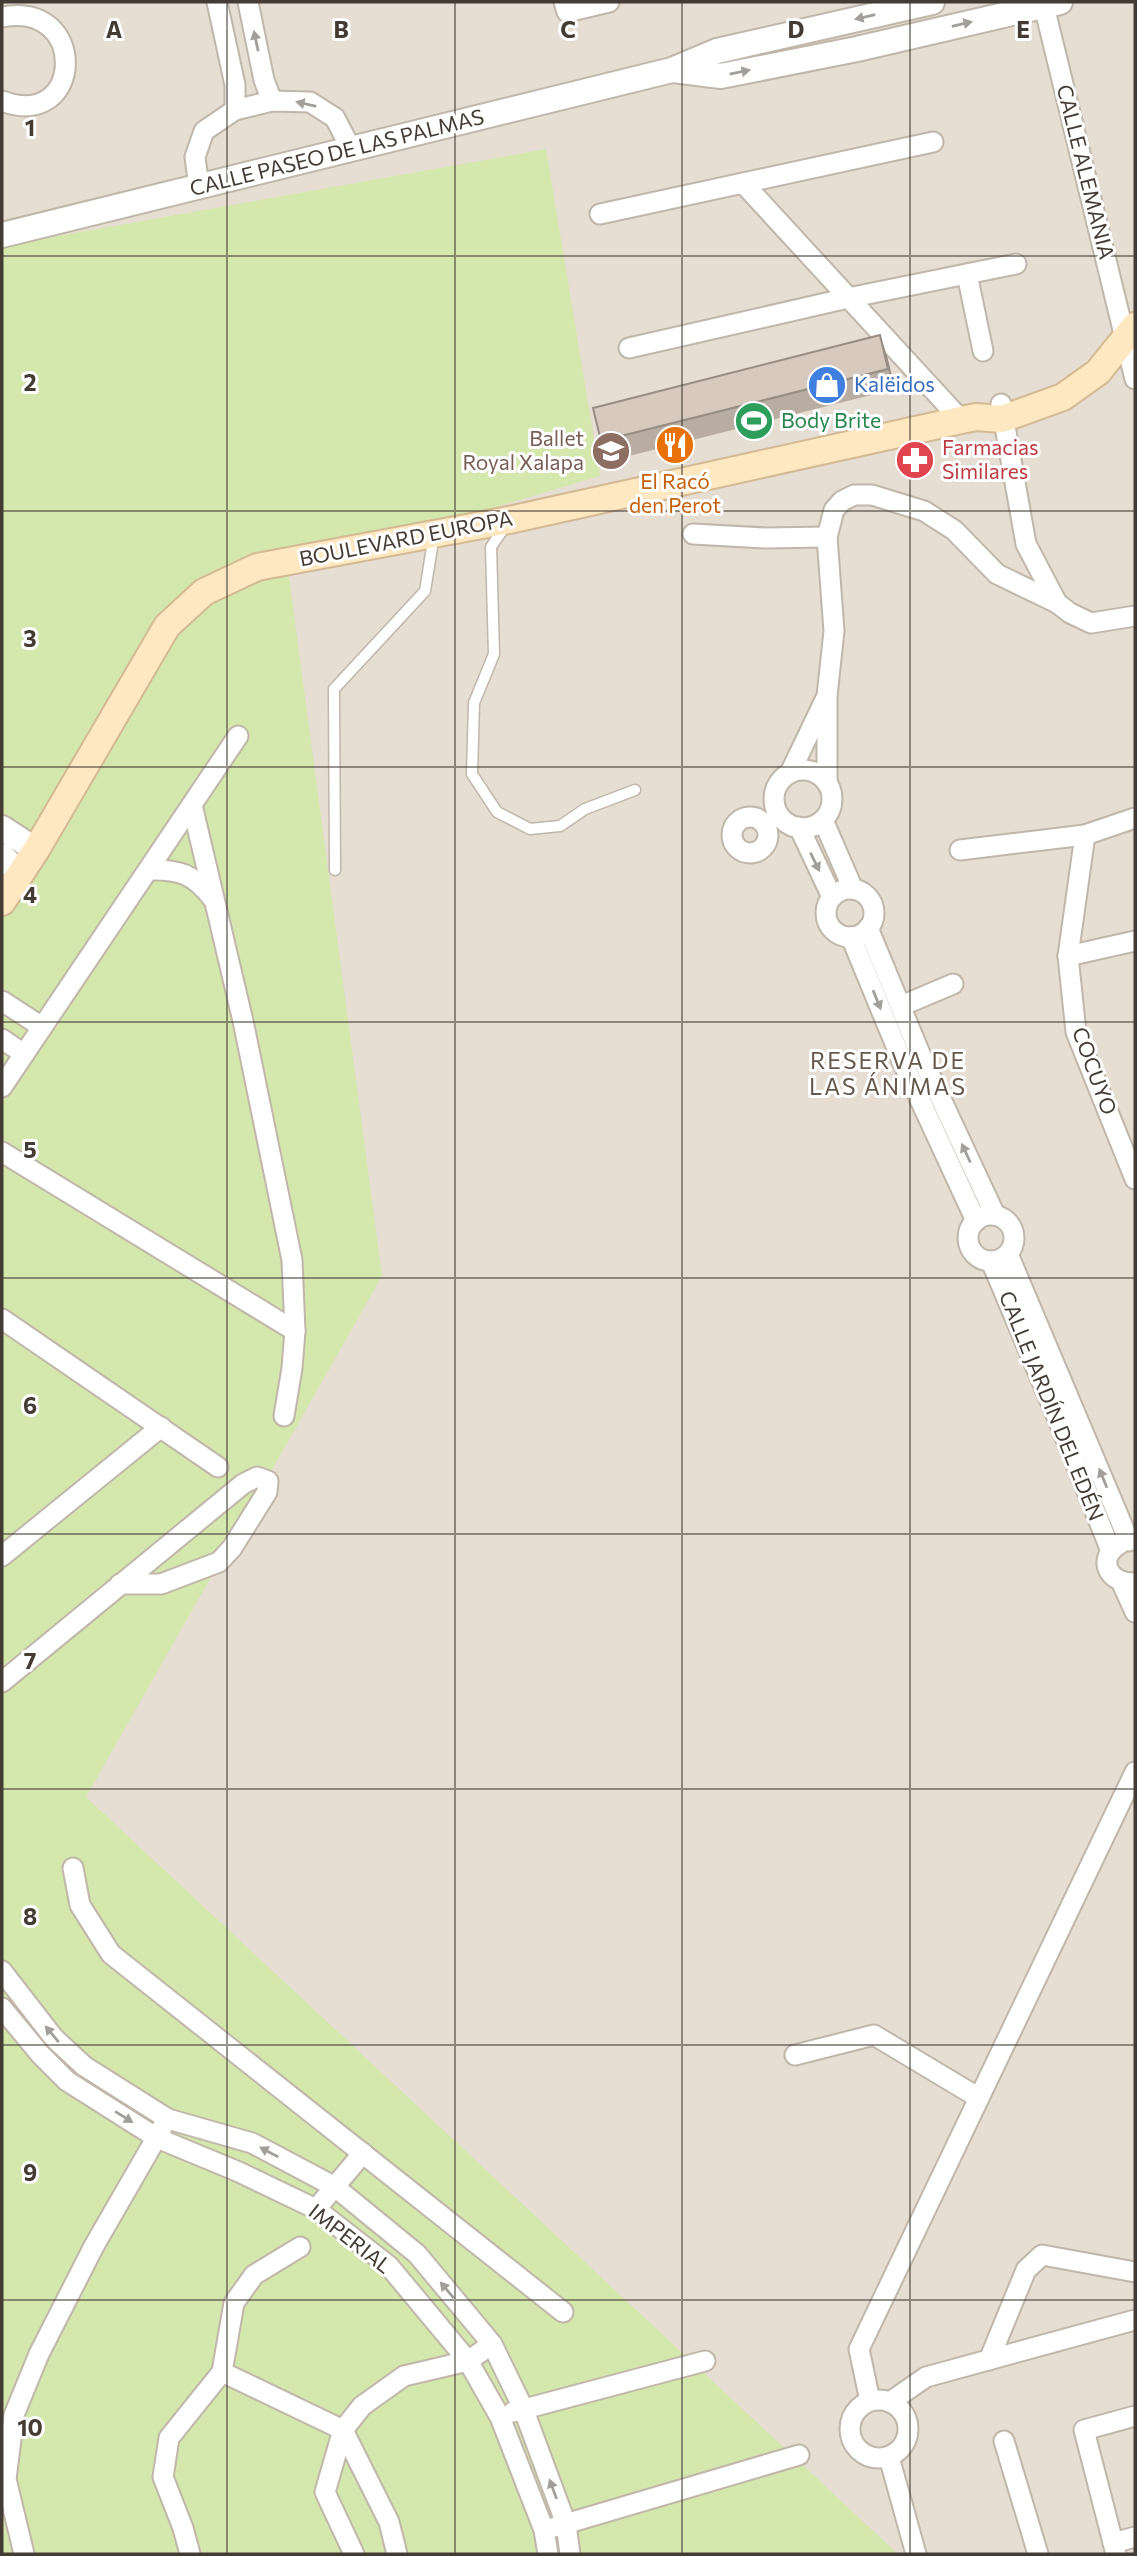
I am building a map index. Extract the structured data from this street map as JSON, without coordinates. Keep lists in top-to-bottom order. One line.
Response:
{"streets":{"main road":["BOULEVARD EUROPA"],"street":["CALLE PASEO DE LAS PALMAS","CALLE ALEMANIA","COCUYO","CALLE JARDÍN DEL EDÉN","IMPERIAL"]},"crossings":[["CALLE PASEO DE LAS PALMAS","CALLE ALEMANIA"],["CALLE ALEMANIA","BOULEVARD EUROPA"]],"districts":["RESERVA DE LAS ÁNIMAS"],"places":{"shop":["Kalëidos"],"sports":["Body Brite"],"restaurant":["El Racó den Perot"],"school or university":["Ballet Royal Xalapa"],"pharmacy":["Farmacias Similares"]},"grid":{"columns":["A","B","C","D","E"],"rows":["1","2","3","4","5","6","7","8","9","10"]}}
